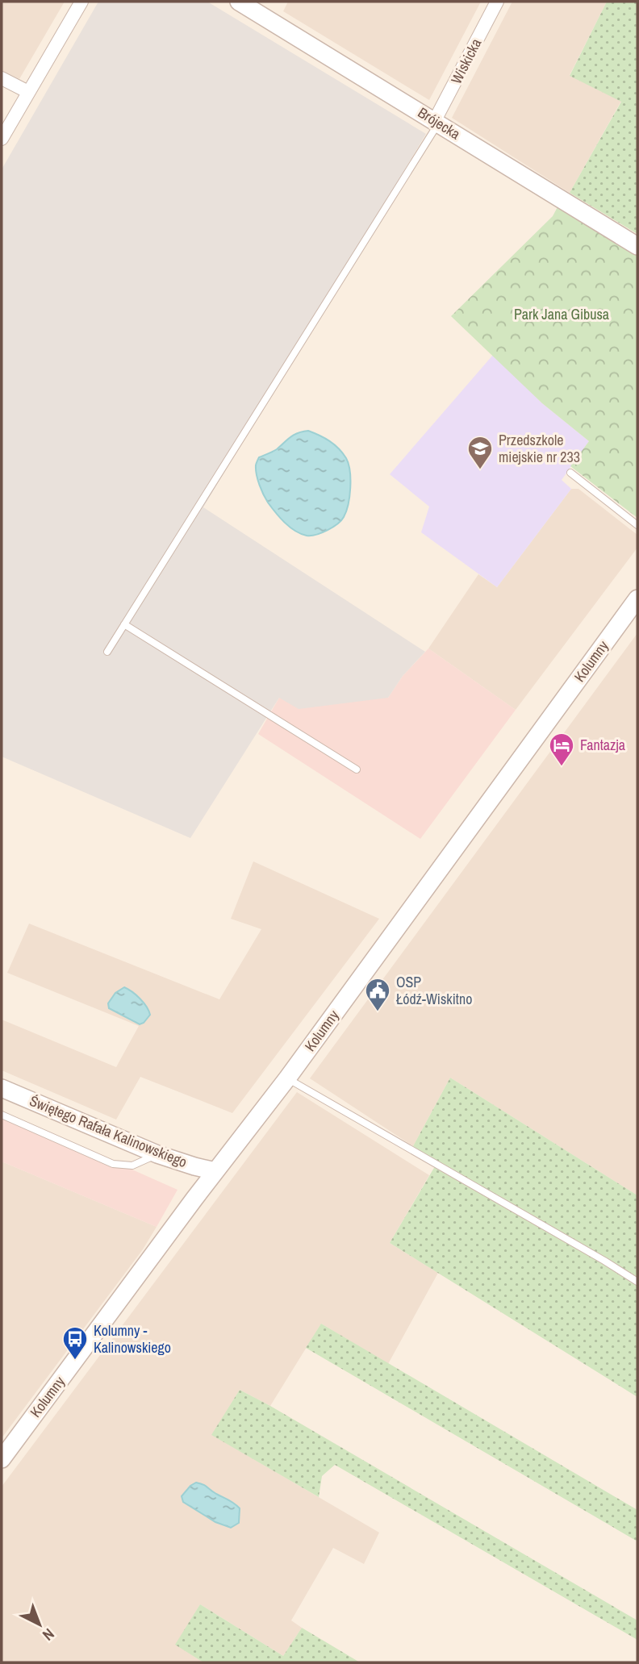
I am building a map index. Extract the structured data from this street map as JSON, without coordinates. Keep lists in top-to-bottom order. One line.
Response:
{"streets":{"street":["Wiskicka","Brójecka","Kolumny","Świętego Rafała Kalinowskiego"]},"crossings":[["Wiskicka","Brójecka"],["Kolumny","Świętego Rafała Kalinowskiego"]],"parks":["Park Jana Gibusa"],"places":{"school or university":["Przedszkole miejskie nr 233"],"hotel":["Fantazja"],"public building":["OSP Łódź-Wiskitno"],"bus stop":["Kolumny - Kalinowskiego"]},"north":"bottom right"}
